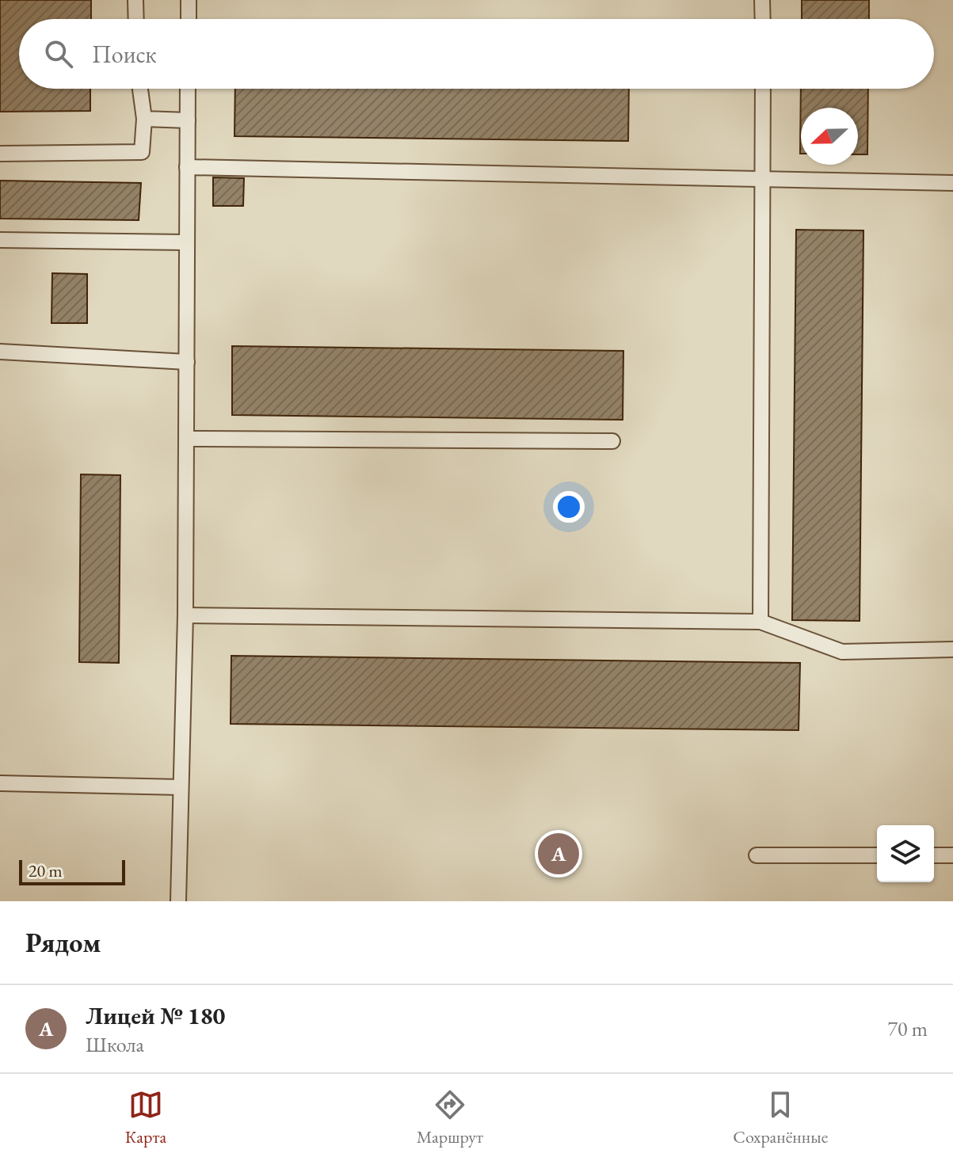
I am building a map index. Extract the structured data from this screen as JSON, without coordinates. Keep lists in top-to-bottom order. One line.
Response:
{"scale_bar":"20 m","north":"left","page":{"search":"Поиск","pins":"A","scale":"20 m","heading":"Рядом","list":[{"mark":"A","name":"Лицей № 180","note":"Школа","value":"70 m"}],"nav":["Карта","Маршрут","Сохранённые"]}}
